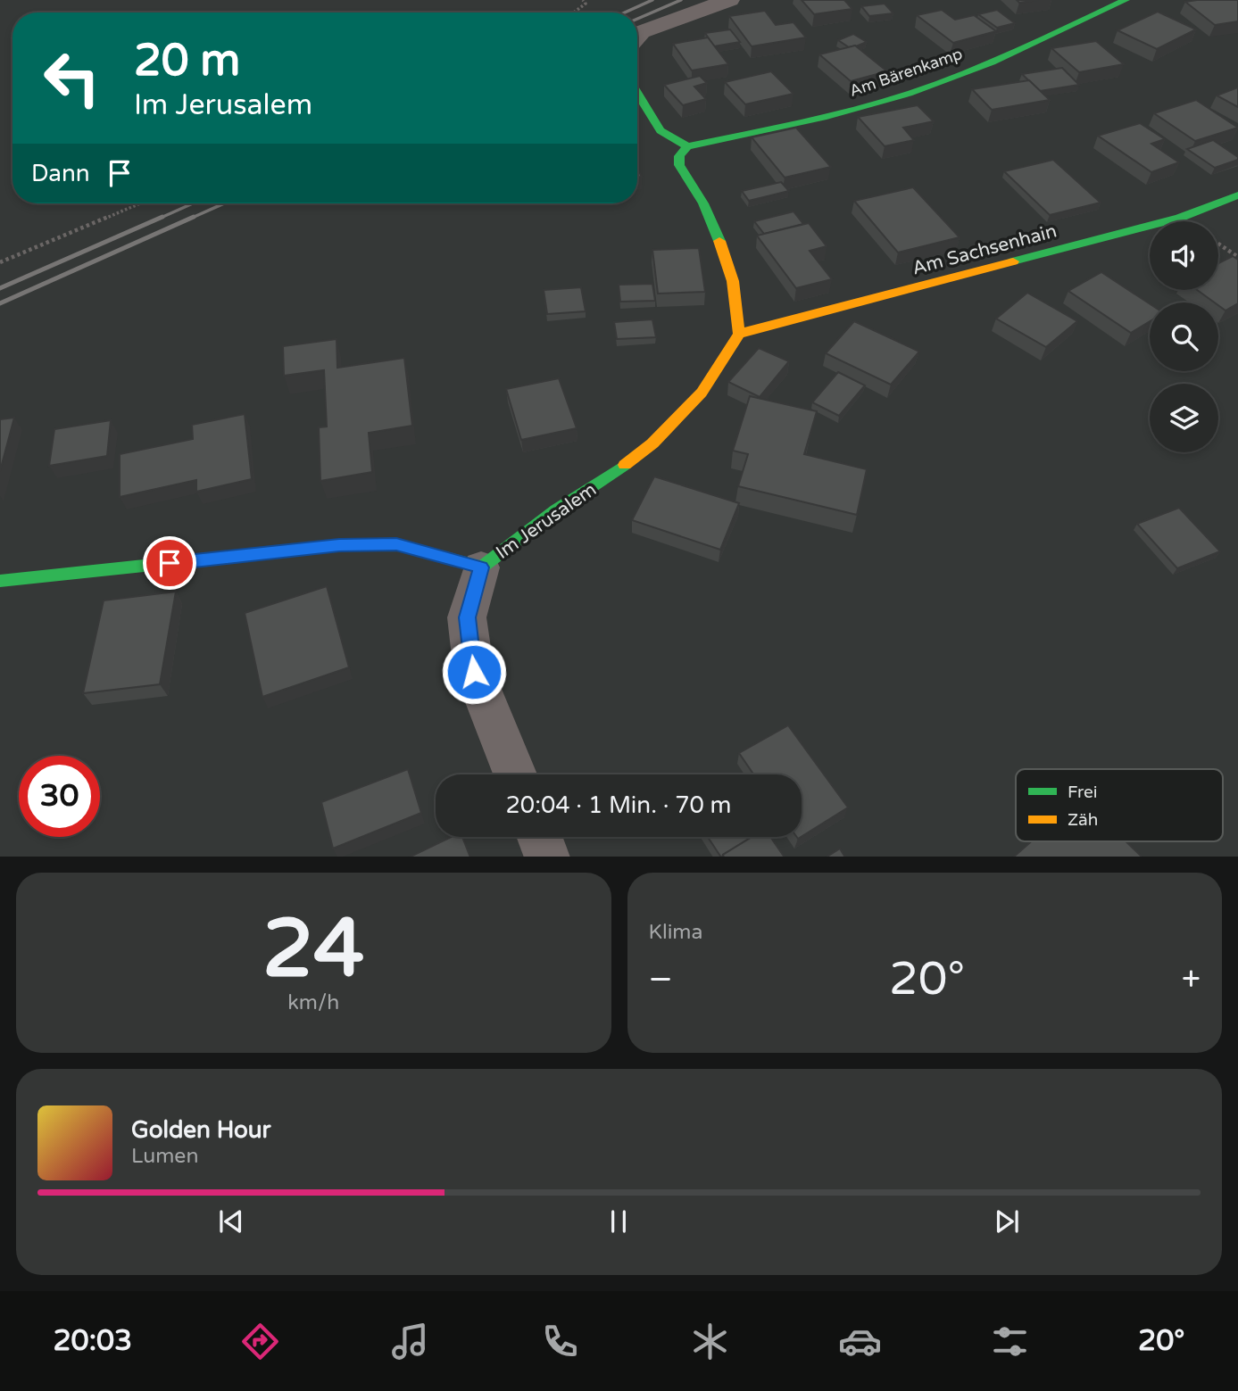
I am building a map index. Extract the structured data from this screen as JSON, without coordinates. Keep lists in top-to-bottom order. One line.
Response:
{"streets":{"street":["Am Bärenkamp","Am Sachsenhain","Im Jerusalem"]},"crossings":[["Am Sachsenhain","Im Jerusalem"]],"legend":["Frei","Zäh"],"page":{"turn":["20 m","Im Jerusalem"],"then":"Dann","limit":"30","trip":"20:04 · 1 Min. · 70 m","tile":[["24","km/h"],"Klima"],"heat":["−","20°","+"],"song":["Golden Hour","Lumen"],"tabs":["20:03","20°"]}}
